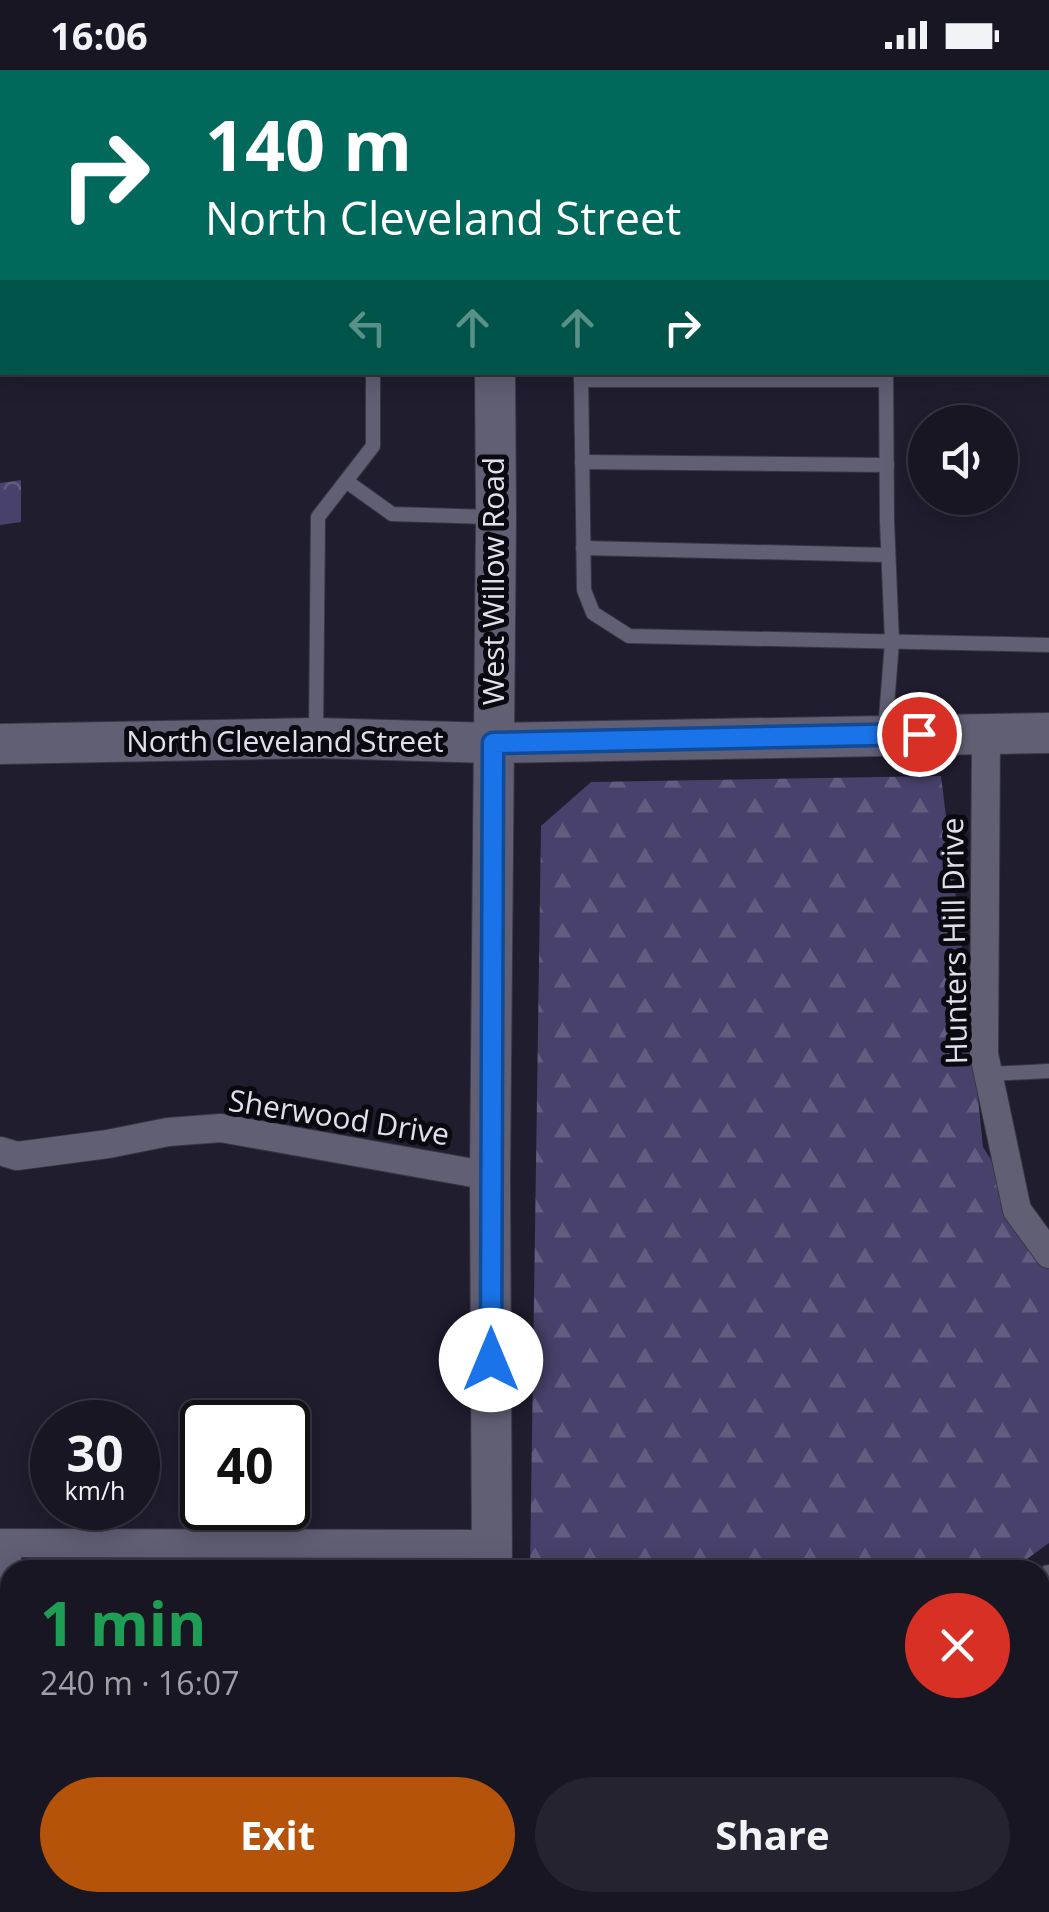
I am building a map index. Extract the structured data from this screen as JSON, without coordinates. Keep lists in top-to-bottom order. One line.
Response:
{"streets":{"street":["West Willow Road","North Cleveland Street","Hunters Hill Drive","Sherwood Drive"]},"crossings":[["West Willow Road","North Cleveland Street"],["West Willow Road","Sherwood Drive"],["North Cleveland Street","Hunters Hill Drive"]],"page":{"status":"16:06","turn":["140 m","North Cleveland Street"],"speed":"30 km/h","limit":"40","heading":["1 min","240 m · 16:07"],"buttons":["Exit","Share"]}}
